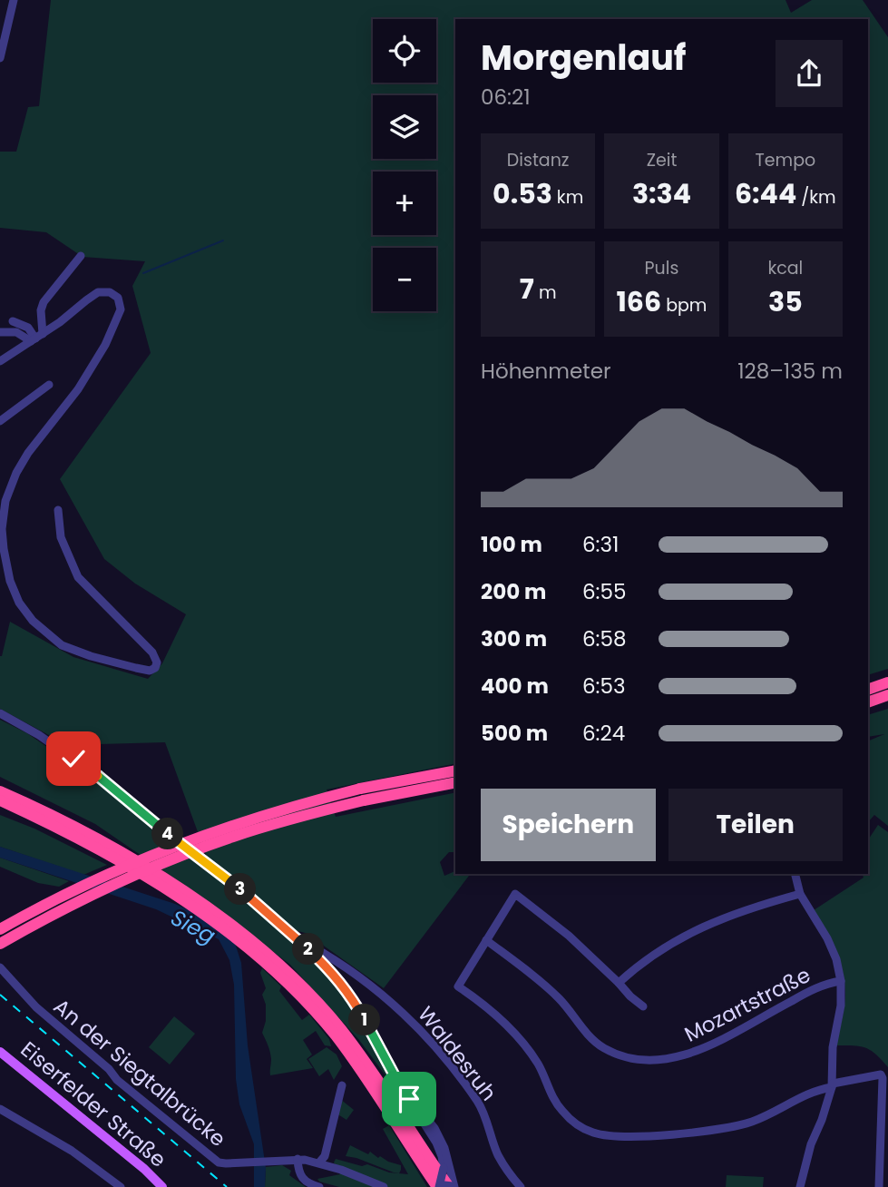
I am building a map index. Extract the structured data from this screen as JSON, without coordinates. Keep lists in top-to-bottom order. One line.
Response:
{"streets":{"main road":["Eiserfelder Straße"],"street":["Mozartstraße","Waldesruh","An der Siegtalbrücke"]},"water":["Sieg"],"page":{"map_buttons":["+","−"],"heading":["Morgenlauf","06:21"],"stats":[["Distanz","0.53 km"],["Zeit","3:34"],["Tempo","6:44 /km"],["7 m"],["Puls","166 bpm"],["kcal","35"]],"chart":["Höhenmeter","128–135 m"],"list":[{"name":"100 m","note":"6:31"},{"name":"200 m","note":"6:55"},{"name":"300 m","note":"6:58"},{"name":"400 m","note":"6:53"},{"name":"500 m","note":"6:24"}],"buttons":["Speichern","Teilen"],"pins":["4","3","2","1"]}}
